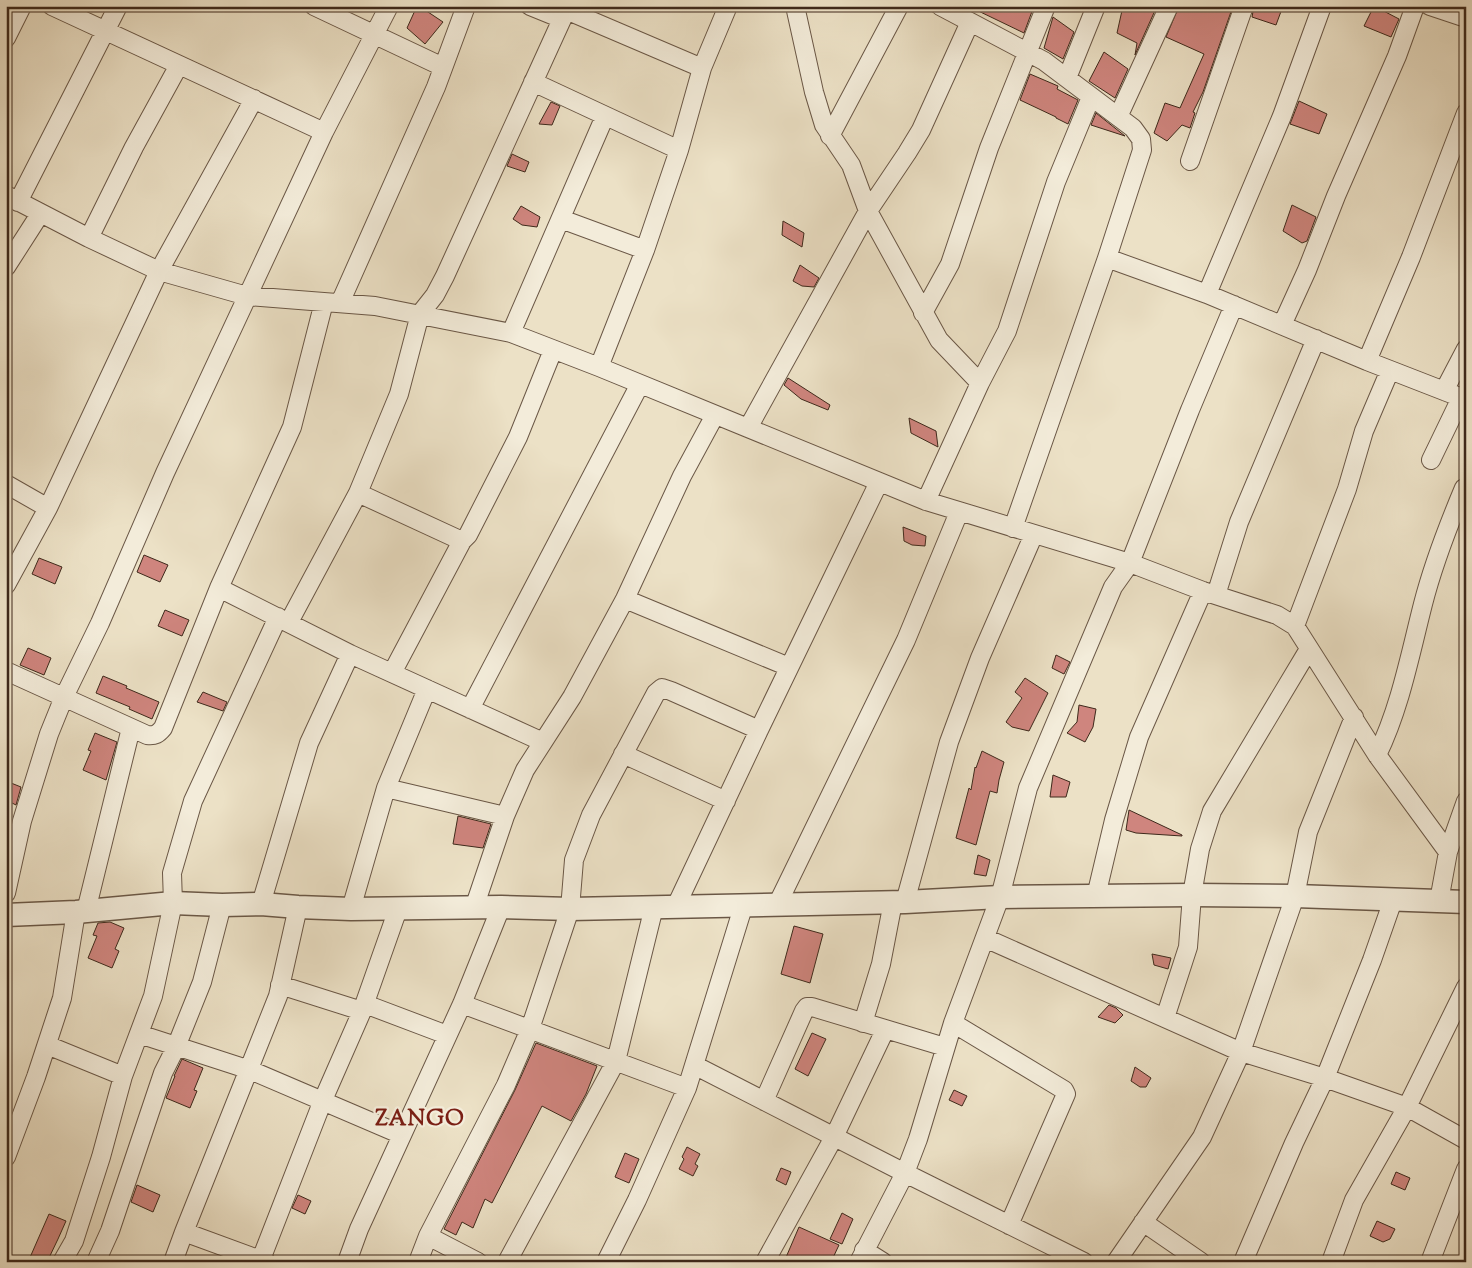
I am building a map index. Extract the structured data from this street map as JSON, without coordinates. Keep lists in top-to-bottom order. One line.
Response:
{"districts":["ZANGO"]}
